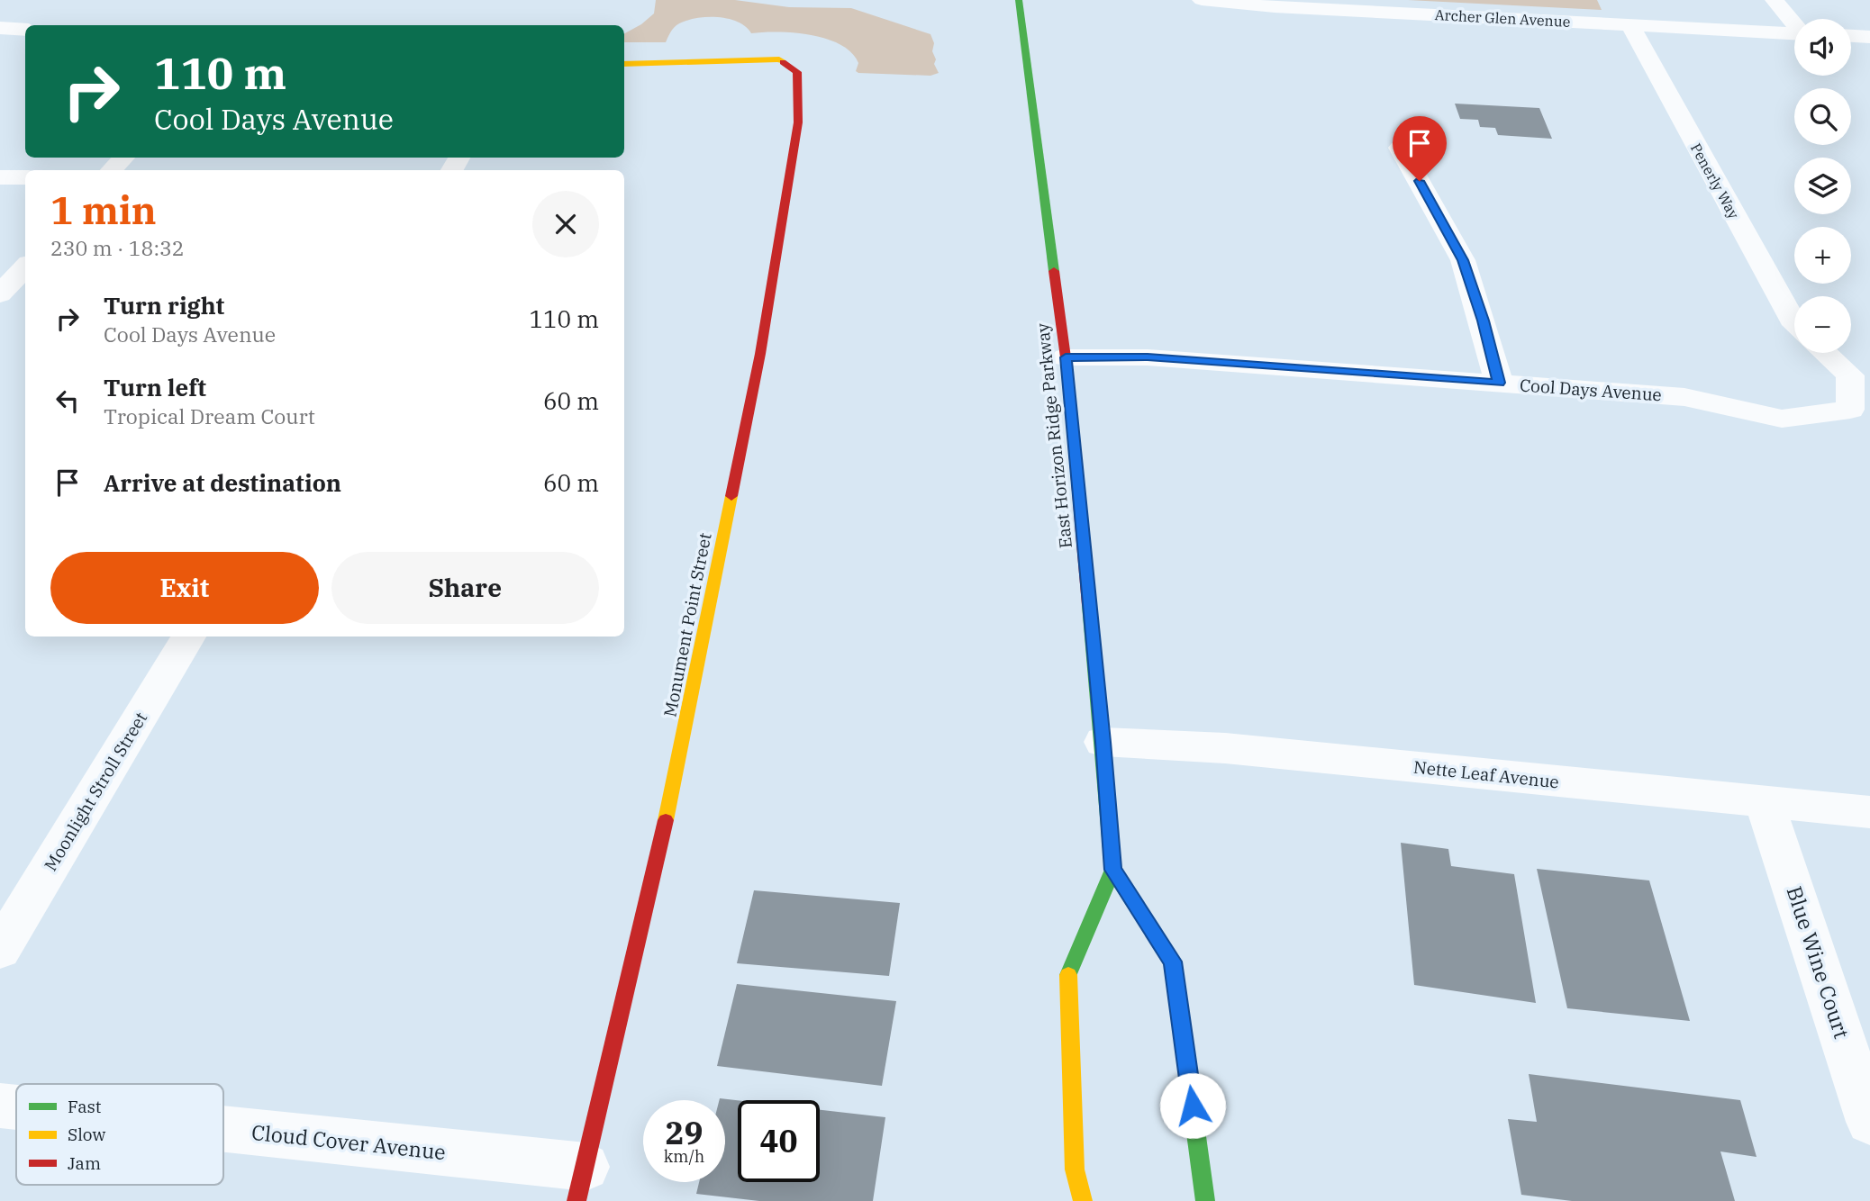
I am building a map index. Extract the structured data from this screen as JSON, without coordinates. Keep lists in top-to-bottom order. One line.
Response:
{"streets":{"street":["Archer Glen Avenue","Penerly Way","Cool Days Avenue","East Horizon Ridge Parkway","Monument Point Street","Nette Leaf Avenue","Moonlight Stroll Street","Blue Wine Court","Cloud Cover Avenue"]},"crossings":[["Archer Glen Avenue","Penerly Way"],["Cool Days Avenue","East Horizon Ridge Parkway"],["East Horizon Ridge Parkway","Nette Leaf Avenue"],["Monument Point Street","Cloud Cover Avenue"],["Nette Leaf Avenue","Blue Wine Court"]],"legend":["Fast","Slow","Jam"],"page":{"map_buttons":["+","−"],"turn":["110 m","Cool Days Avenue"],"heading":["1 min","230 m · 18:32"],"list":[{"name":"Turn right","note":"Cool Days Avenue","value":"110 m"},{"name":"Turn left","note":"Tropical Dream Court","value":"60 m"},{"name":"Arrive at destination","value":"60 m"}],"buttons":["Exit","Share"],"speed":"29 km/h","limit":"40"}}
